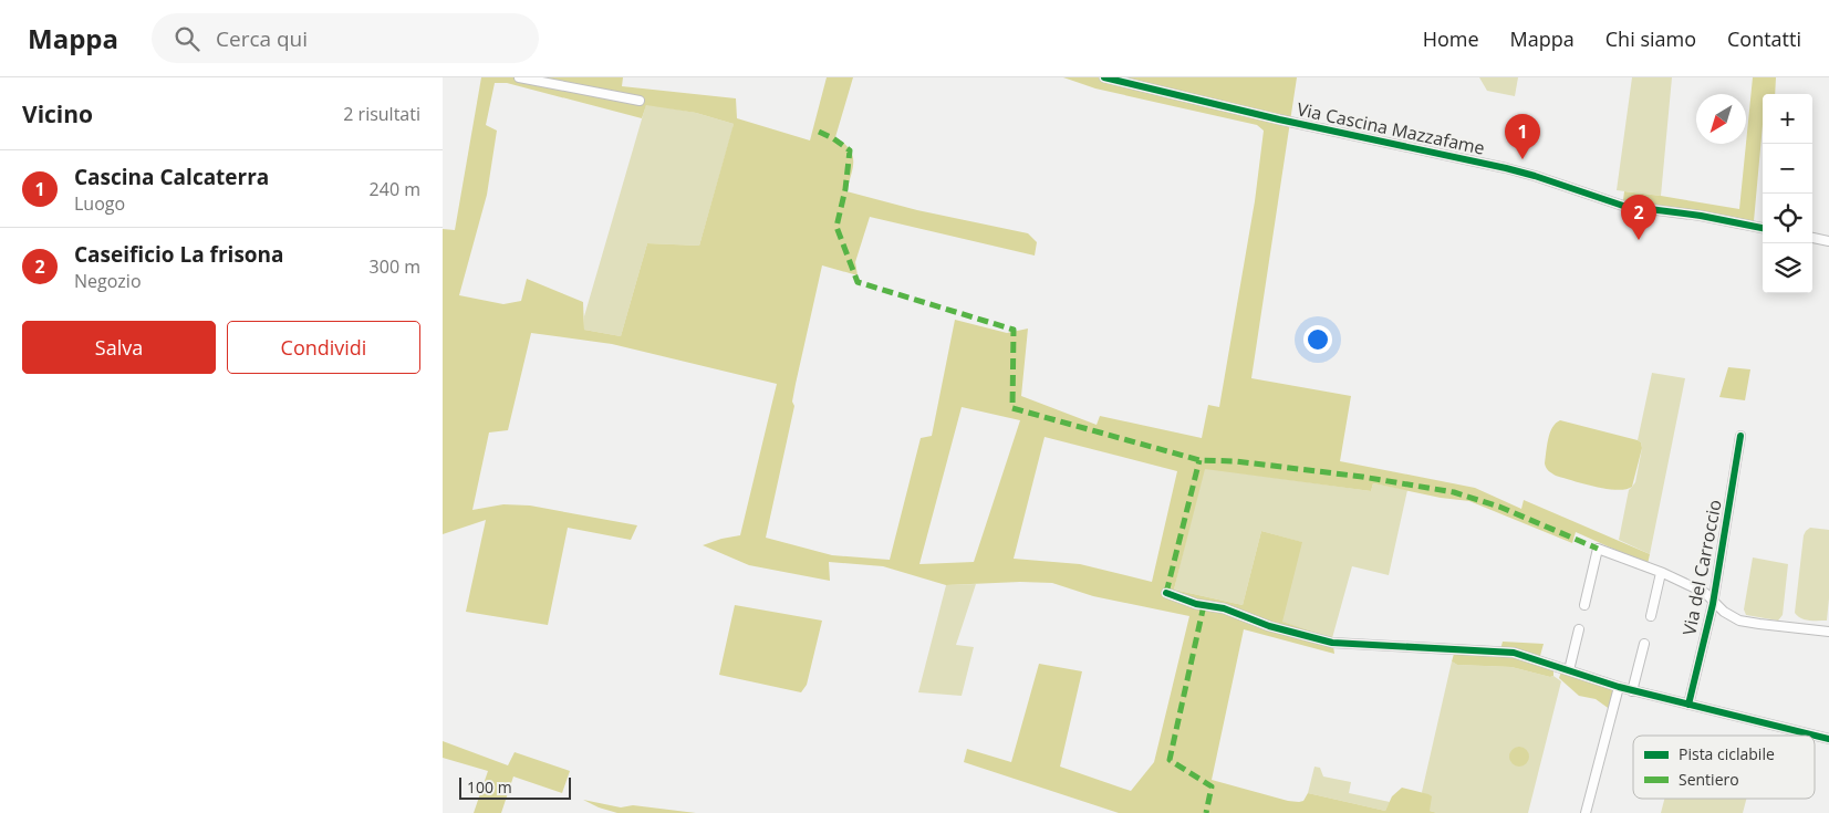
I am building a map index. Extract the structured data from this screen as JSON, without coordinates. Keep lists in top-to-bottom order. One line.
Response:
{"streets":{"street":["Via Cascina Mazzafame","Via del Carroccio"]},"legend":["Pista ciclabile","Sentiero"],"scale_bar":"100 m","north":"bottom left","page":{"header":"Mappa","search":"Cerca qui","nav":["Home","Mappa","Chi siamo","Contatti"],"heading":["Vicino","2 risultati"],"map_buttons":["+","−"],"pins":["1","2"],"list":[{"mark":"1","name":"Cascina Calcaterra","note":"Luogo","value":"240 m"},{"mark":"2","name":"Caseificio La frisona","note":"Negozio","value":"300 m"}],"buttons":["Salva","Condividi"],"scale":"100 m"}}
